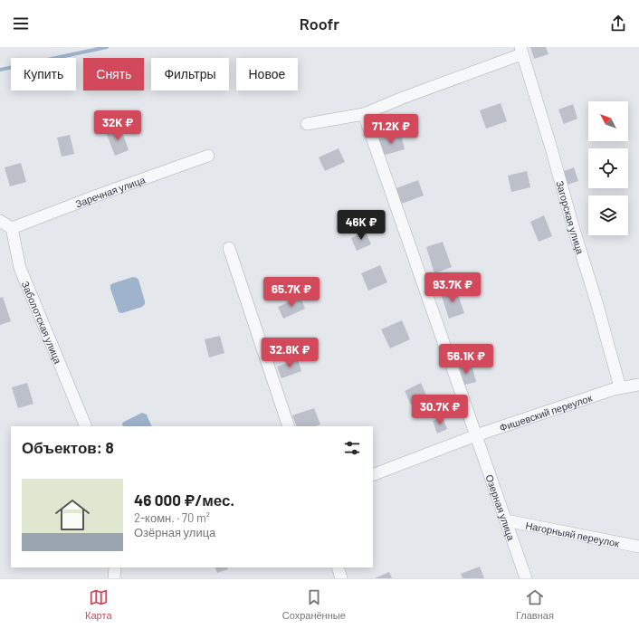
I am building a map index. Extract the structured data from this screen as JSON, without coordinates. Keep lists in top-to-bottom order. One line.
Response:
{"streets":{"street":["Заречная улица","Загорская улица","Заболотская улица","Фишевский переулок","Озерная улица","Нагорныяй переулок"]},"crossings":[["Заречная улица","Заболотская улица"],["Загорская улица","Фишевский переулок"],["Фишевский переулок","Озерная улица"],["Озерная улица","Нагорныяй переулок"]],"north":"top left","page":{"header":"Roofr","chip":["Купить","Снять","Фильтры","Новое"],"price":["32K ₽","71.2K ₽","46K ₽","93.7K ₽","65.7K ₽","32.8K ₽","56.1K ₽","30.7K ₽"],"heading":"Объектов: 8","list":[{"name":"46 000 ₽/мес.","note":"2-комн. · 70 m² · Озёрная улица"}],"tabs":["Карта","Сохранённые","Главная"]}}
